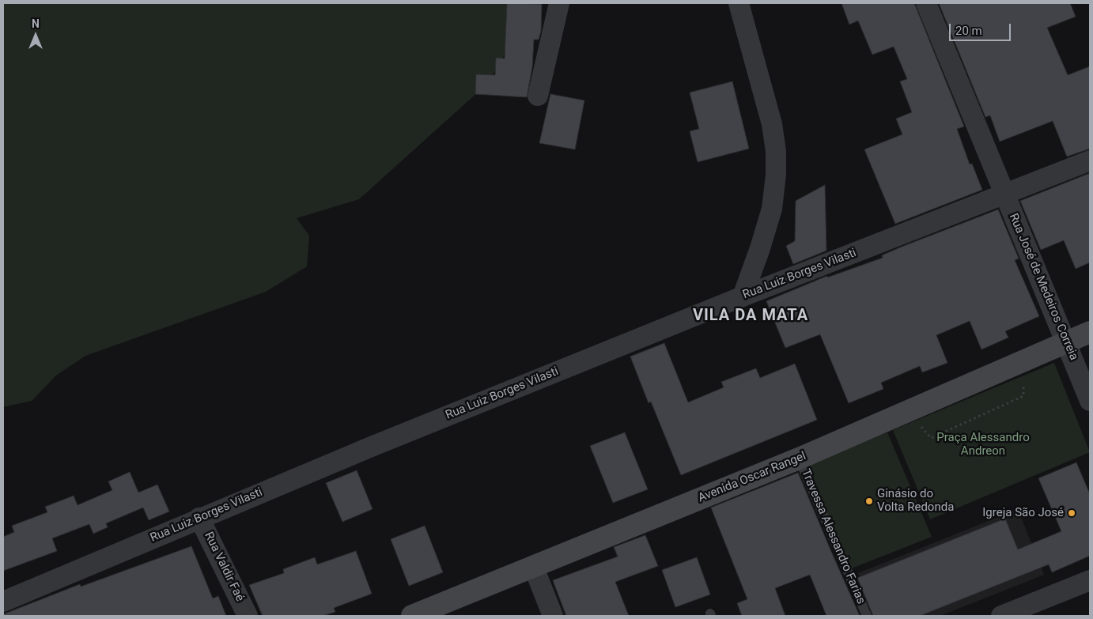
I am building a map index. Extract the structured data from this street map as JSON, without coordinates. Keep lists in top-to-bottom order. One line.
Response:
{"streets":{"main road":["Avenida Oscar Rangel"],"street":["Rua Luiz Borges Vilasti","Rua José de Medeiros Correia","Rua Valdir Faé"],"lane":["Travessa Alessandro Farias"]},"crossings":[["Rua Luiz Borges Vilasti","Rua José de Medeiros Correia"],["Rua Luiz Borges Vilasti","Rua Valdir Faé"],["Rua José de Medeiros Correia","Avenida Oscar Rangel"],["Avenida Oscar Rangel","Travessa Alessandro Farias"]],"districts":["VILA DA MATA"],"parks":["Praça Alessandro Andreon"],"places":["Ginásio do Volta Redonda","Igreja São José"],"scale_bar":"20 m","north":"top"}
